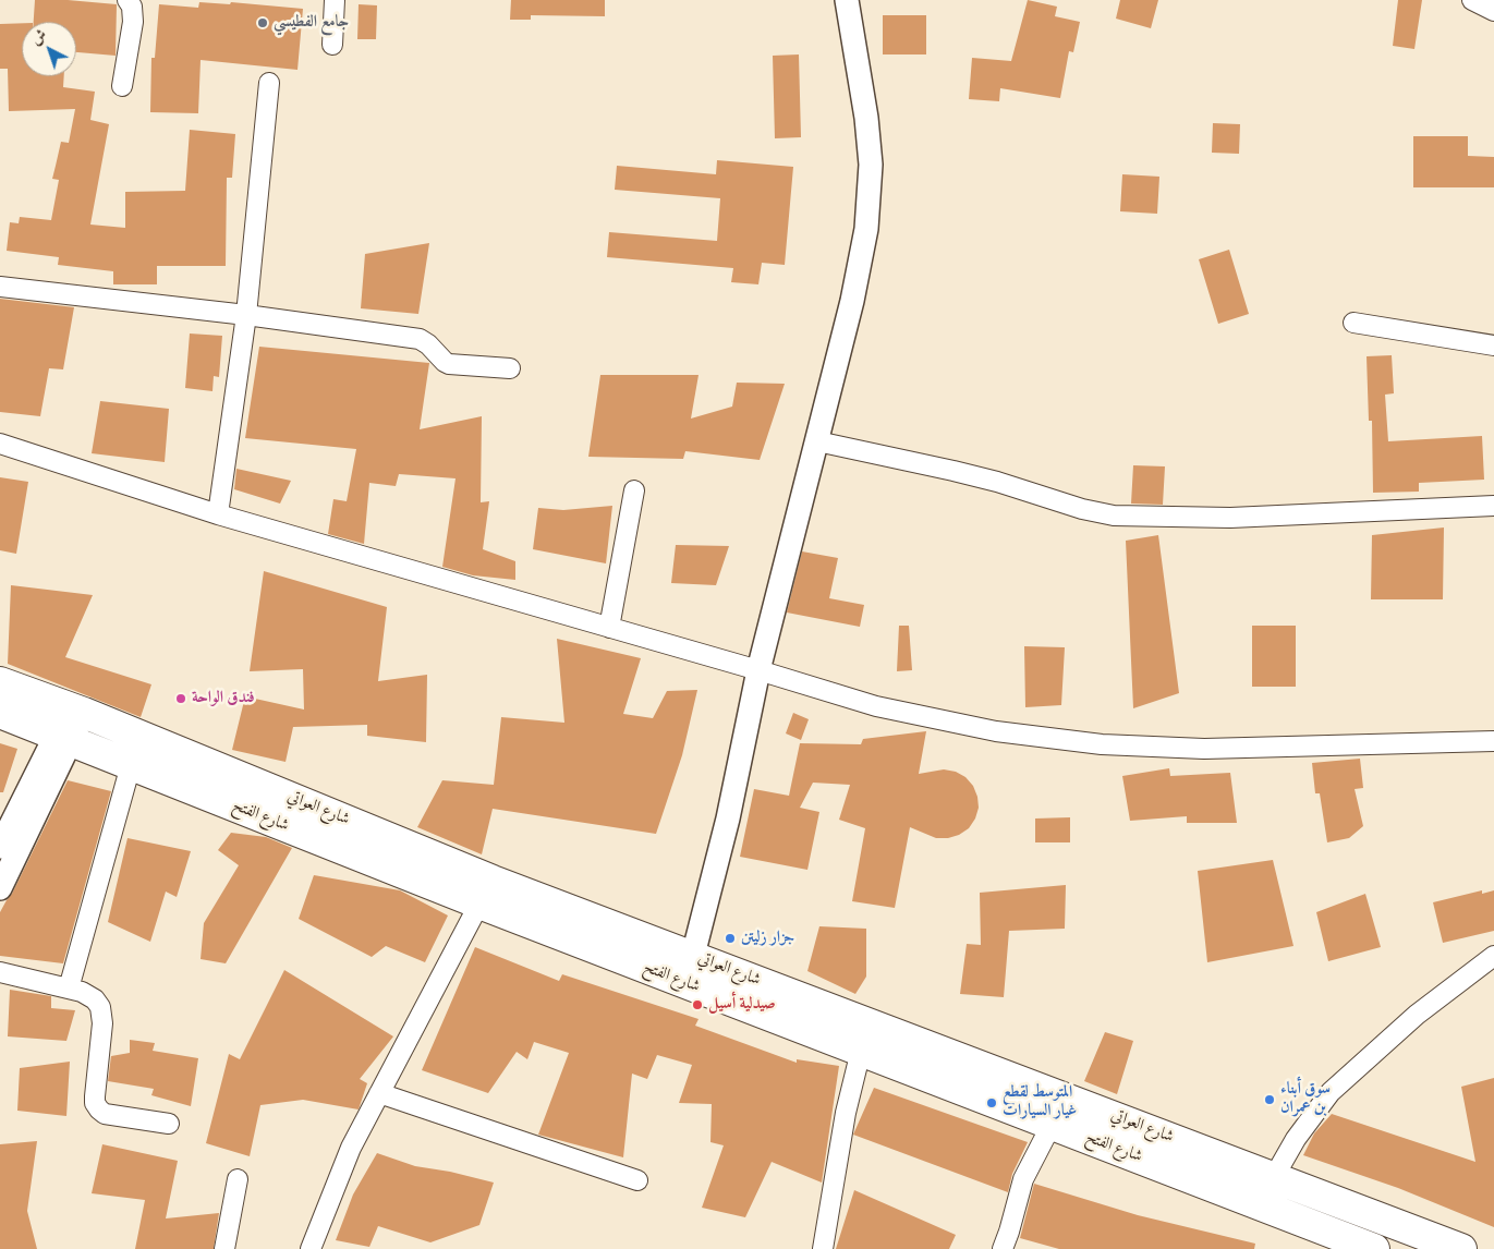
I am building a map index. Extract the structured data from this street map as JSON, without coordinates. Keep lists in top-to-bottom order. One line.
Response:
{"streets":{"main road":["شارع العواتي","شارع الفتح"]},"crossings":[["شارع العواتي","شارع الفتح"]],"places":["جامع الفطيسي","فندق الواحة","جزار زليتن","صيدلية أسيل","سوق أبناء بن عمران","المتوسط لقطع غيار السيارات"],"north":"top left"}
